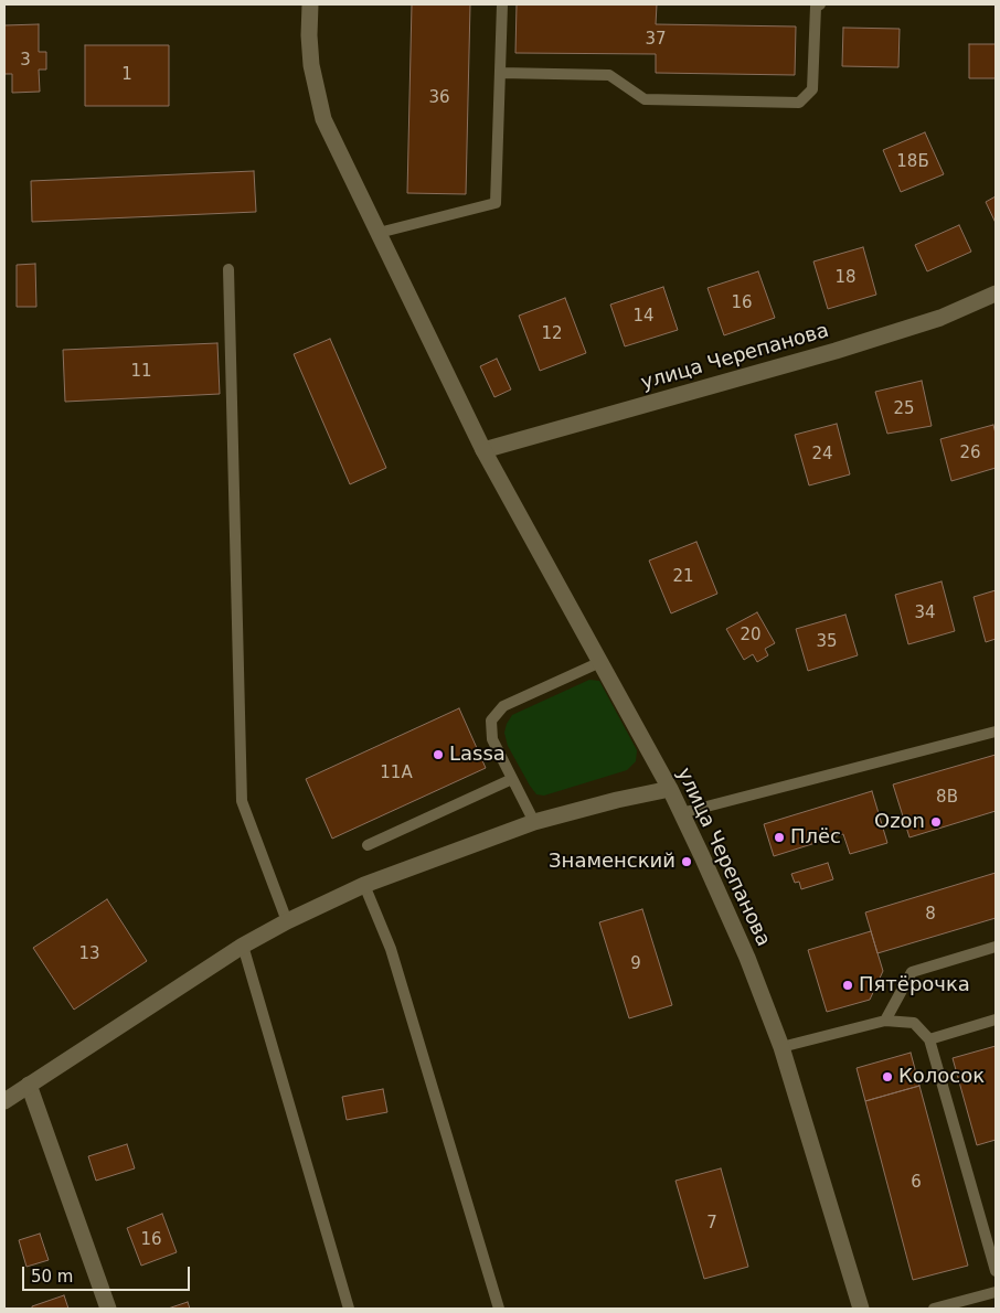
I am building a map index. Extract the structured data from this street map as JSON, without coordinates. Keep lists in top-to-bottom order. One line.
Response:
{"streets":{"street":["улица Черепанова"]},"places":["Lassa","Ozon","Плёс","Знаменский","Пятёрочка","Колосок"],"house_numbers":["37","3","1","36","18Б","18","16","14","12","11","25","26","24","21","34","20","35","11А","8В","8","13","9","6","7","16"],"scale_bar":"50 m"}
